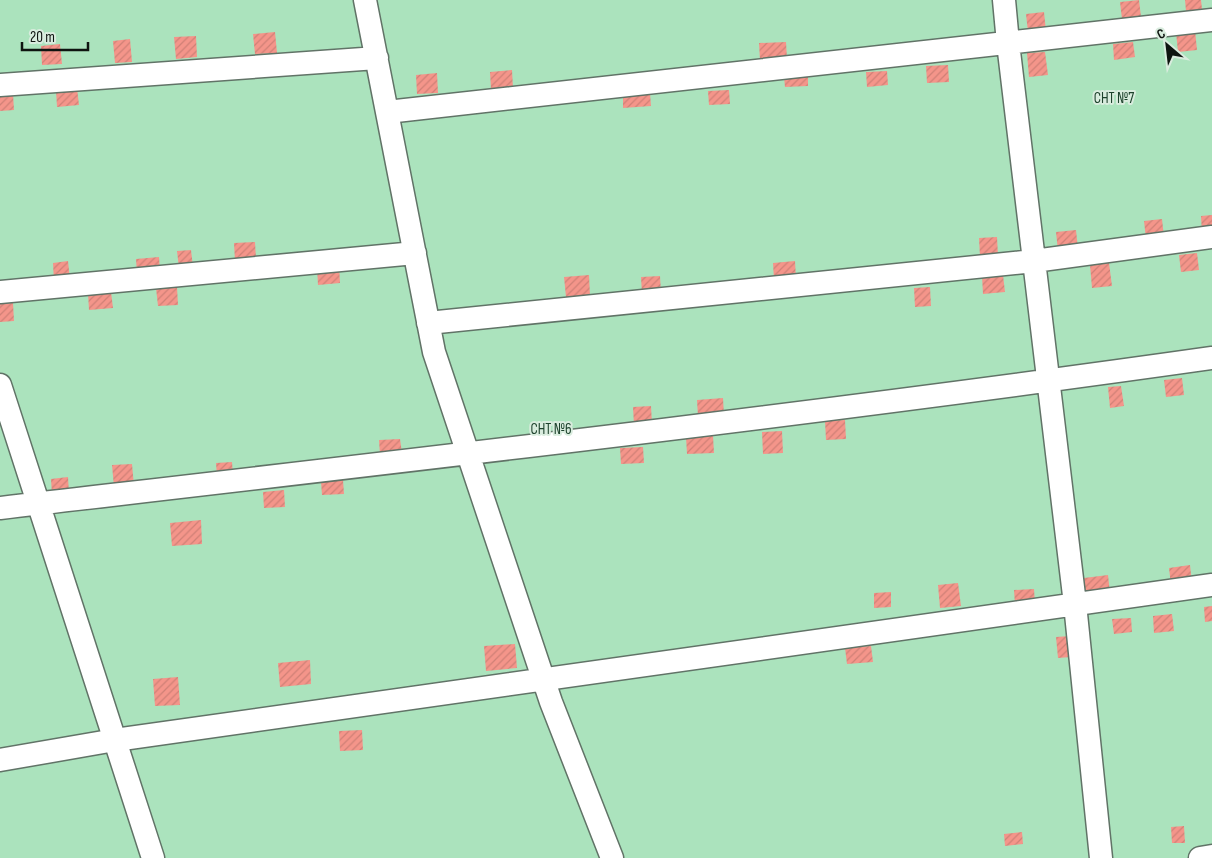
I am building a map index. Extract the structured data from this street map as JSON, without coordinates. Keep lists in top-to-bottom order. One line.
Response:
{"parks":["СНТ №7","СНТ №6"],"scale_bar":"20 m","north":"top left"}
